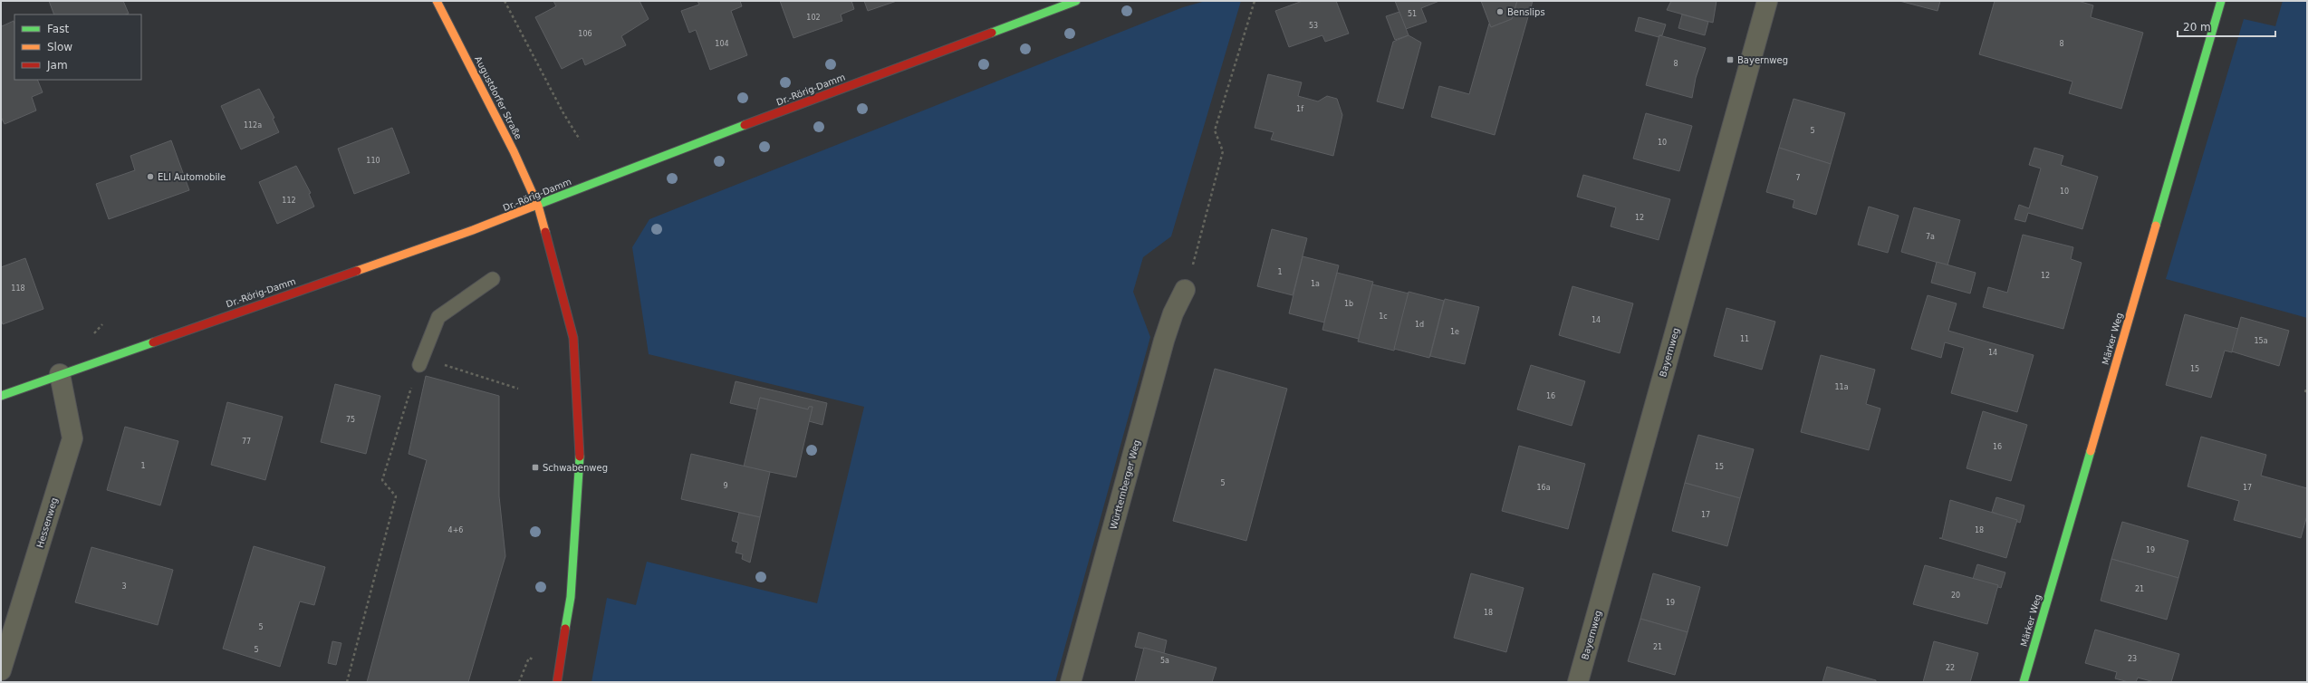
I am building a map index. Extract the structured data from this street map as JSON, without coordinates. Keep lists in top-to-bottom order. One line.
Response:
{"streets":{"street":["Dr.-Rörig-Damm","Augustdorfer Straße","Märker Weg","Bayernweg","Württemberger Weg","Hessenweg"]},"crossings":[["Dr.-Rörig-Damm","Augustdorfer Straße"],["Dr.-Rörig-Damm","Hessenweg"]],"places":{"other":["Benslips","ELI Automobile"],"transit":["Bayernweg","Schwabenweg"]},"house_numbers":["51","102","53","106","104","8","8","1f","112a","5","10","110","7","10","112","12","7a","1","12","1a","118","1b","1c","14","1d","1e","11","15a","14","15","11a","16","75","77","16","1","15","5","9","16a","17","17","4+6","18","19","3","21","20","19","18","5","21","5","23","5a","22"],"legend":["Fast","Slow","Jam"],"scale_bar":"20 m"}
